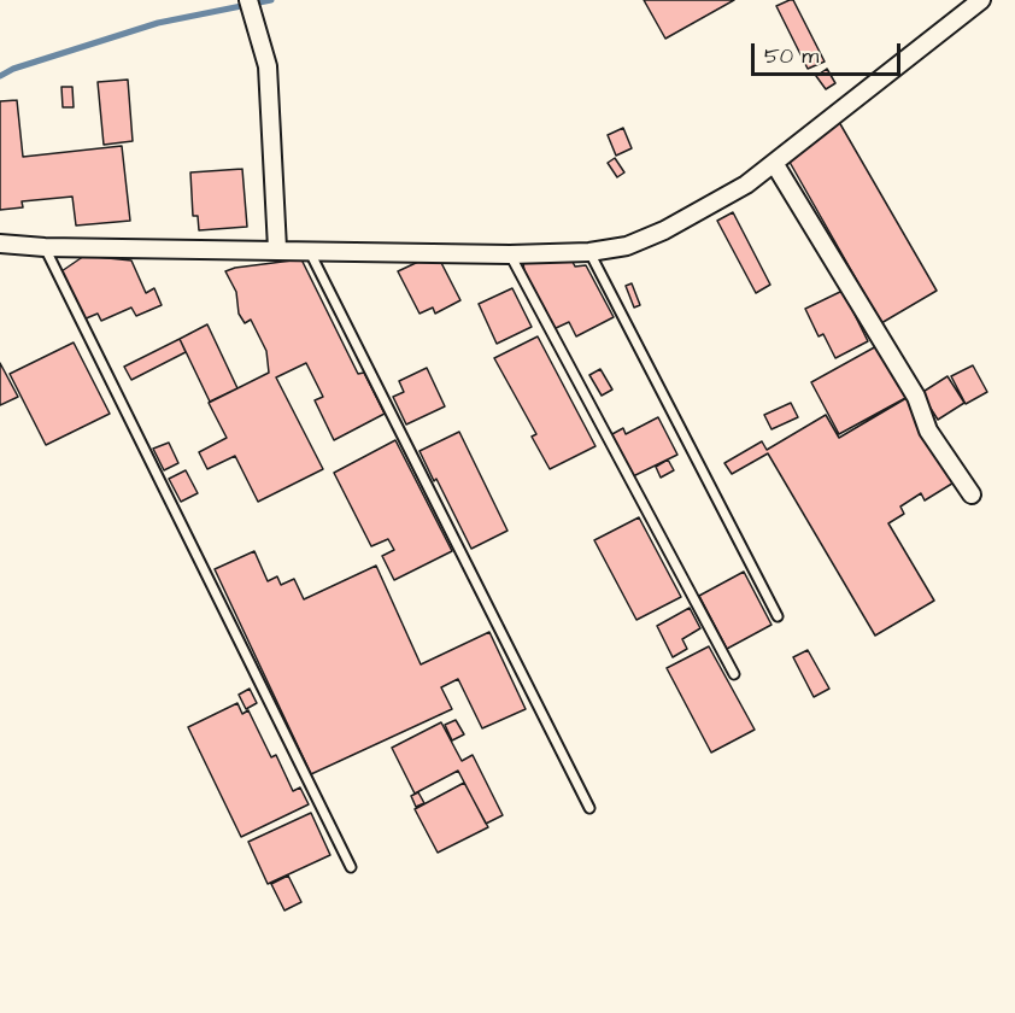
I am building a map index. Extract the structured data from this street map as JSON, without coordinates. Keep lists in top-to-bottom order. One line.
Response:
{"scale_bar":"50 m"}
